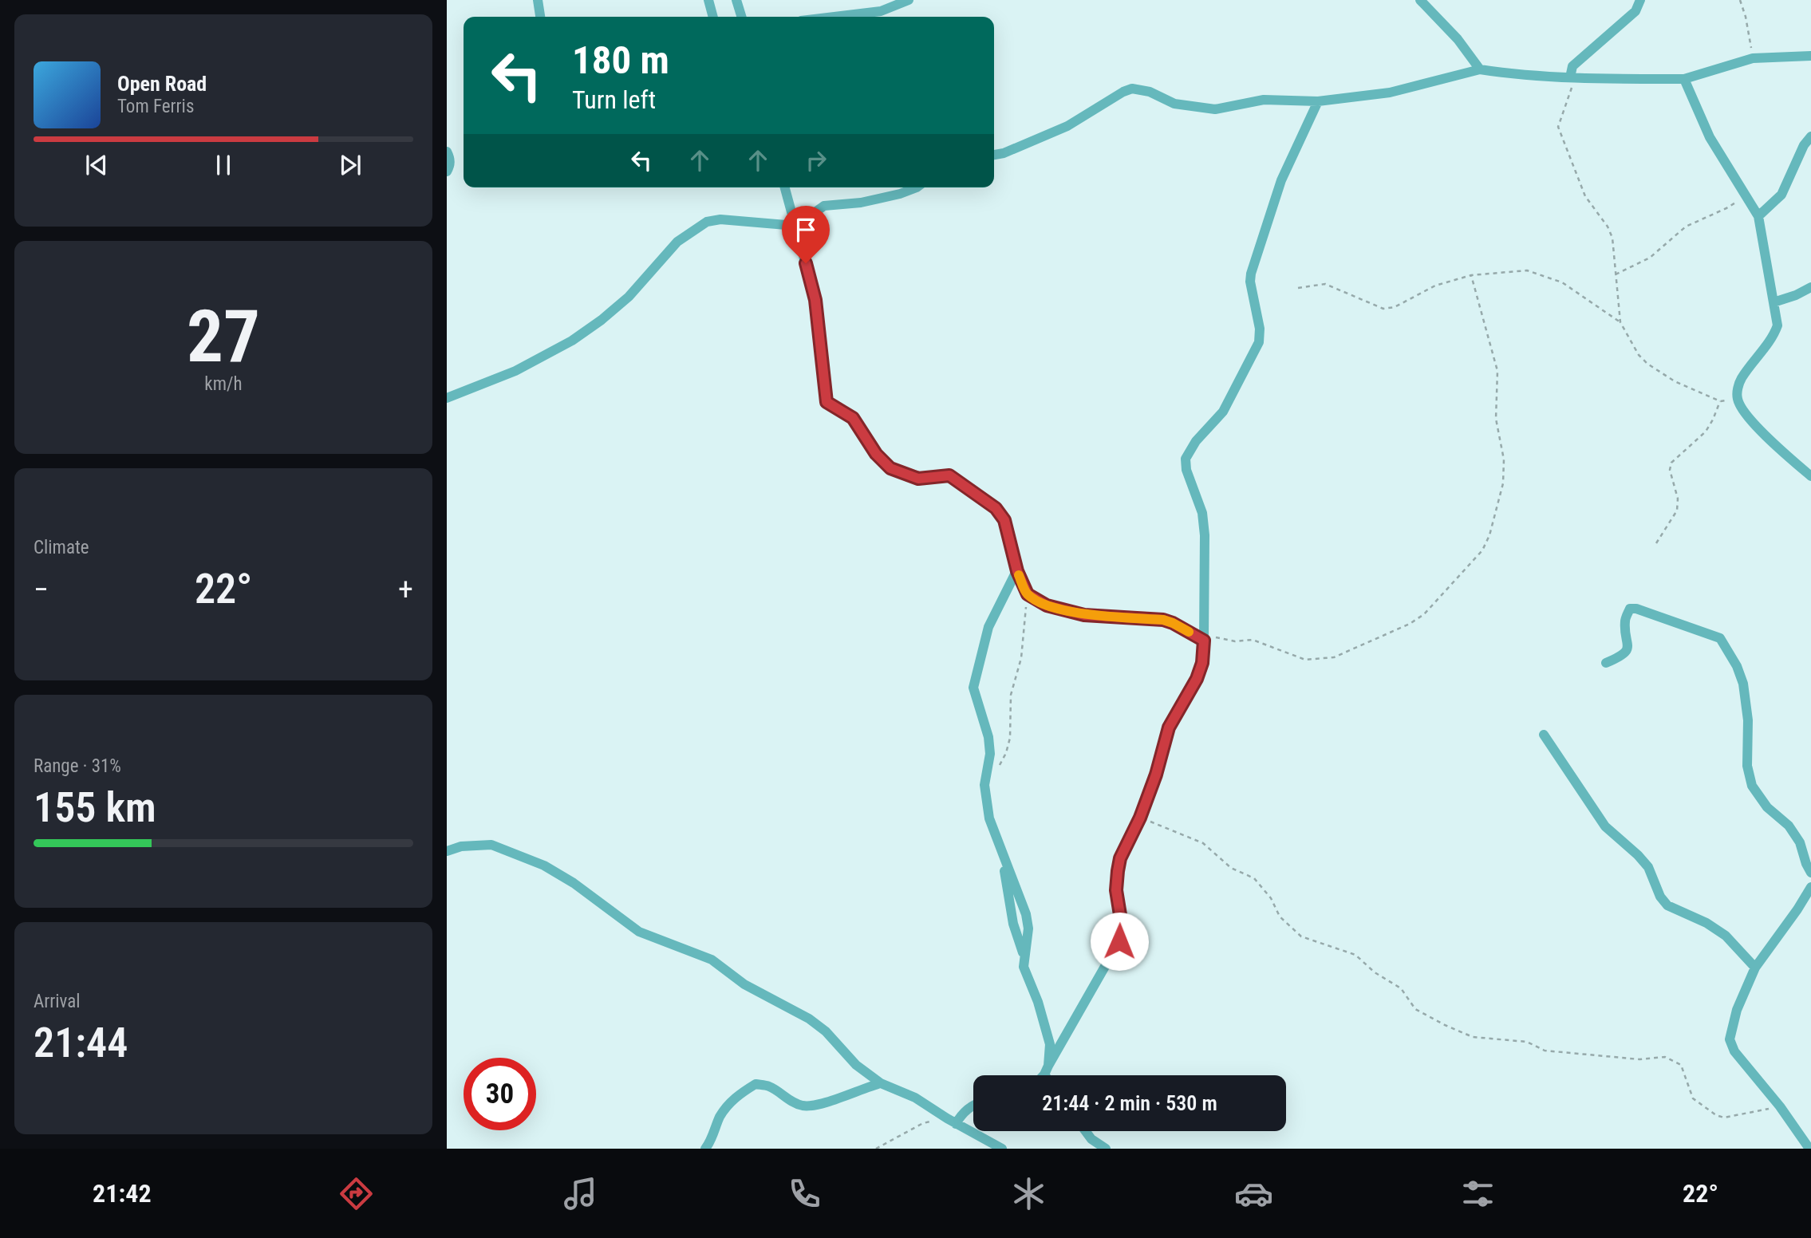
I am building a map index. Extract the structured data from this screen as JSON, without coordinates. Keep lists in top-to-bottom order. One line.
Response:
{"page":{"turn":["180 m","Turn left"],"song":["Open Road","Tom Ferris"],"tile":[["27","km/h"],"Climate",["Range · 31%","155 km"],["Arrival","21:44"]],"heat":["−","22°","+"],"limit":"30","trip":"21:44 · 2 min · 530 m","tabs":["21:42","22°"]}}
